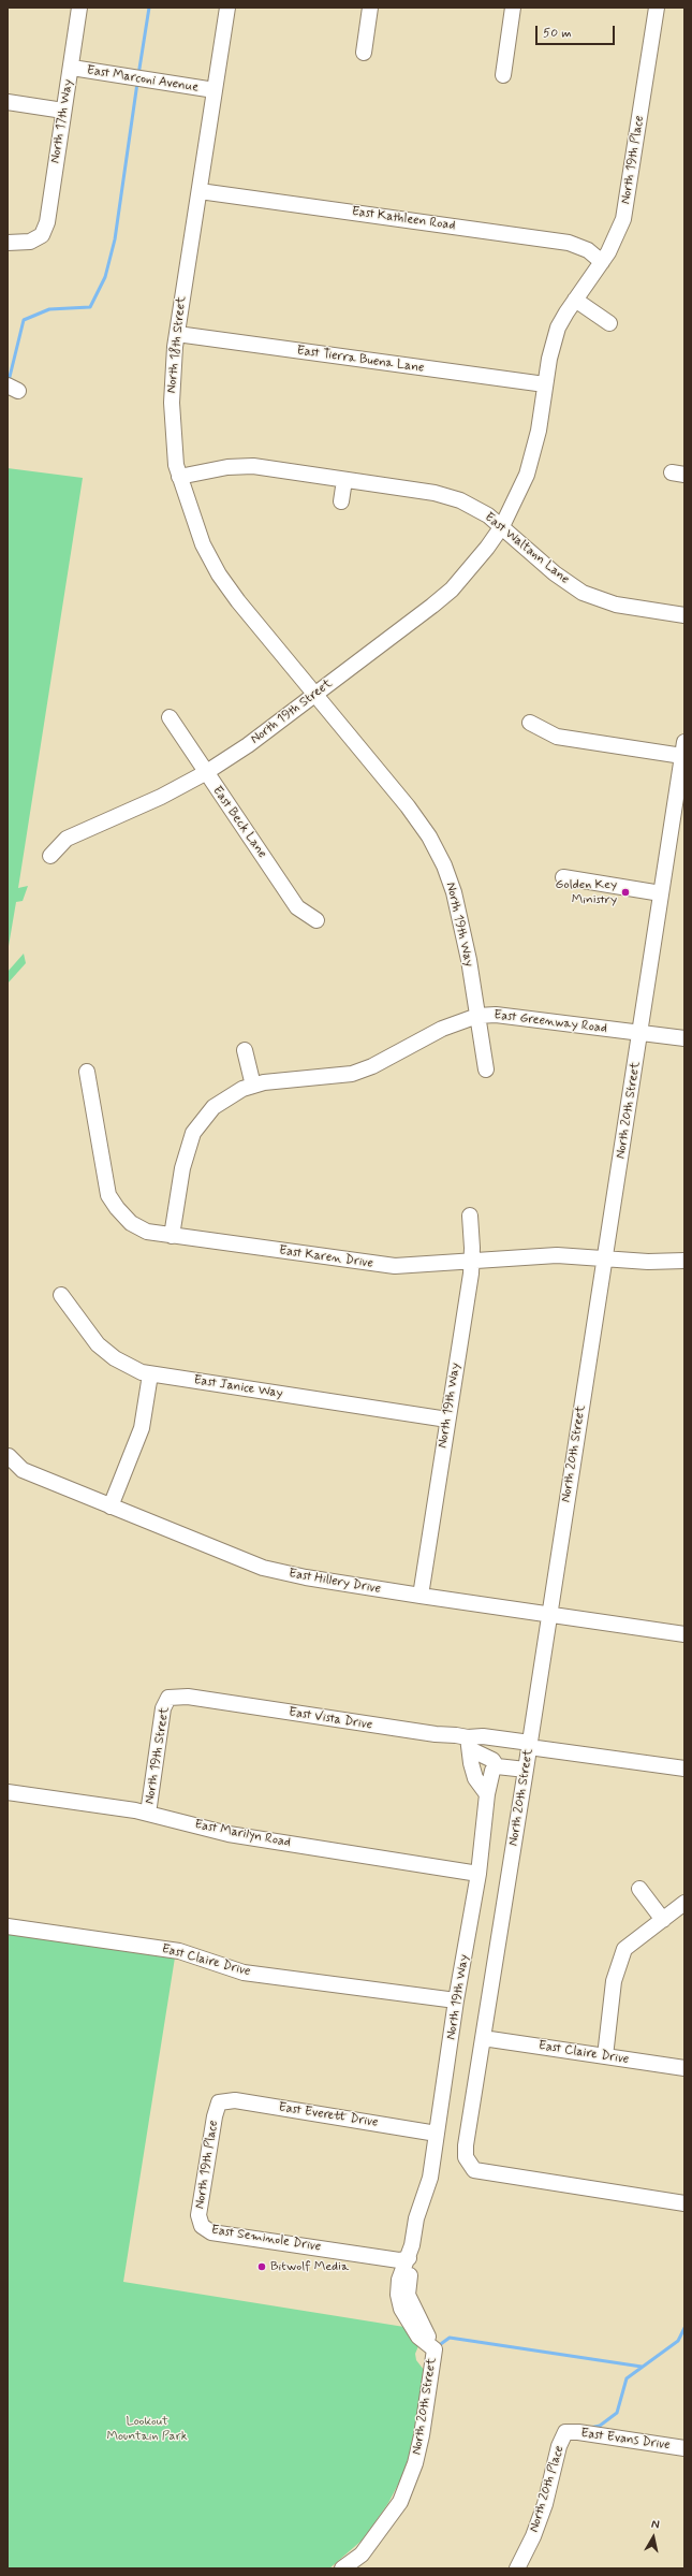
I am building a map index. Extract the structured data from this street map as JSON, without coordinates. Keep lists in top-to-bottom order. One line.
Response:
{"streets":{"street":["East Marconi Avenue","North 17th Way","North 19th Place","East Kathleen Road","North 18th Street","East Tierra Buena Lane","East Waltann Lane","North 19th Street","East Beck Lane","North 19th Way","East Greenway Road","North 20th Street","East Karen Drive","East Janice Way","East Hillery Drive","East Vista Drive","East Marilyn Road","East Claire Drive","East Everett Drive","East Seminole Drive","East Evans Drive","North 20th Place"]},"crossings":[["East Marconi Avenue","North 17th Way"],["East Marconi Avenue","North 18th Street"],["North 19th Place","East Kathleen Road"],["North 19th Place","East Tierra Buena Lane"],["North 19th Place","East Waltann Lane"],["North 19th Place","North 19th Street"],["North 19th Place","East Everett Drive"],["North 19th Place","East Seminole Drive"],["East Kathleen Road","North 18th Street"],["North 18th Street","East Tierra Buena Lane"],["North 18th Street","East Waltann Lane"],["North 18th Street","North 19th Street"],["North 18th Street","North 19th Way"],["East Waltann Lane","North 19th Street"],["North 19th Street","East Beck Lane"],["North 19th Street","North 19th Way"],["North 19th Street","East Vista Drive"],["North 19th Street","East Marilyn Road"],["North 19th Way","East Greenway Road"],["North 19th Way","North 20th Street"],["North 19th Way","East Karen Drive"],["North 19th Way","East Janice Way"],["North 19th Way","East Hillery Drive"],["North 19th Way","East Marilyn Road"],["North 19th Way","East Claire Drive"],["North 19th Way","East Everett Drive"],["North 19th Way","East Seminole Drive"],["East Greenway Road","North 20th Street"],["North 20th Street","East Karen Drive"],["North 20th Street","East Hillery Drive"],["North 20th Street","East Vista Drive"],["North 20th Street","East Claire Drive"],["East Evans Drive","North 20th Place"]],"parks":["Lookout Mountain Park"],"places":["Golden Key Ministry","Bitwolf Media"],"scale_bar":"50 m","north":"top"}
